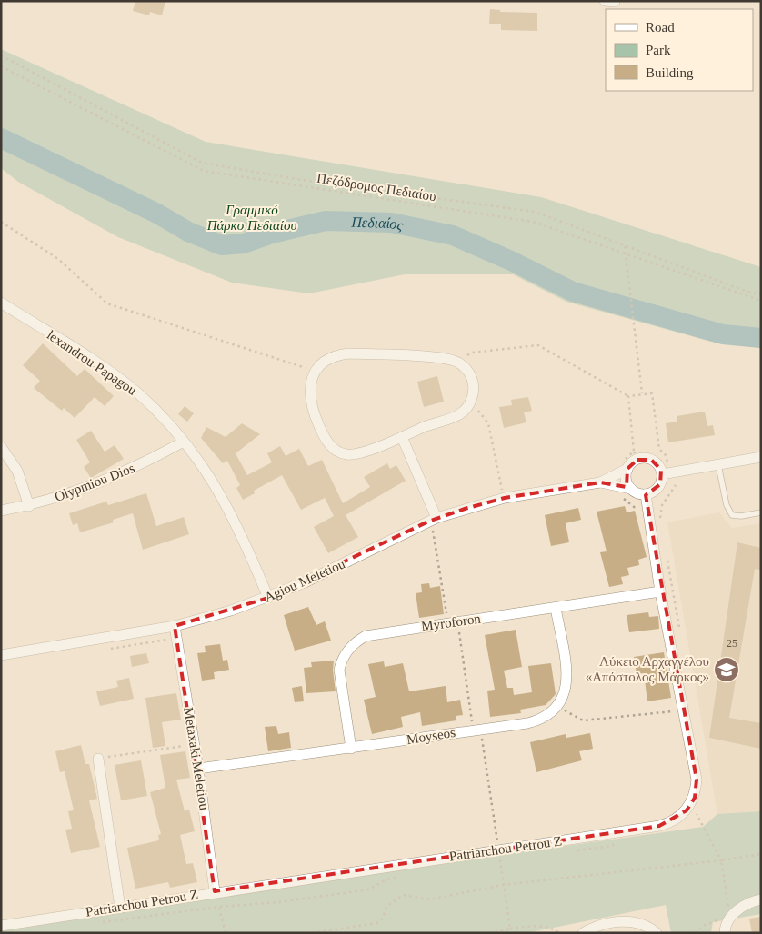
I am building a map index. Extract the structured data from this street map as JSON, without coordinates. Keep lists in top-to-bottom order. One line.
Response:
{"streets":{"street":["lexandrou Papagou","Olypmiou Dios","Agiou Meletiou","Myroforon","Moyseos","Metaxaki Meletiou","Patriarchou Petrou Z"],"path":["Πεζόδρομος Πεδιαίου"]},"crossings":[["lexandrou Papagou","Olypmiou Dios"],["lexandrou Papagou","Agiou Meletiou"],["Agiou Meletiou","Metaxaki Meletiou"],["Myroforon","Moyseos"],["Moyseos","Metaxaki Meletiou"],["Metaxaki Meletiou","Patriarchou Petrou Z"]],"water":["Πεδιαίος"],"parks":["Γραμμικό Πάρκο Πεδιαίου"],"places":{"school or university":["Λύκειο Αρχαγγέλου «Απόστολος Μάρκος»"]},"house_numbers":["25"],"legend":["Road","Park","Building"]}
